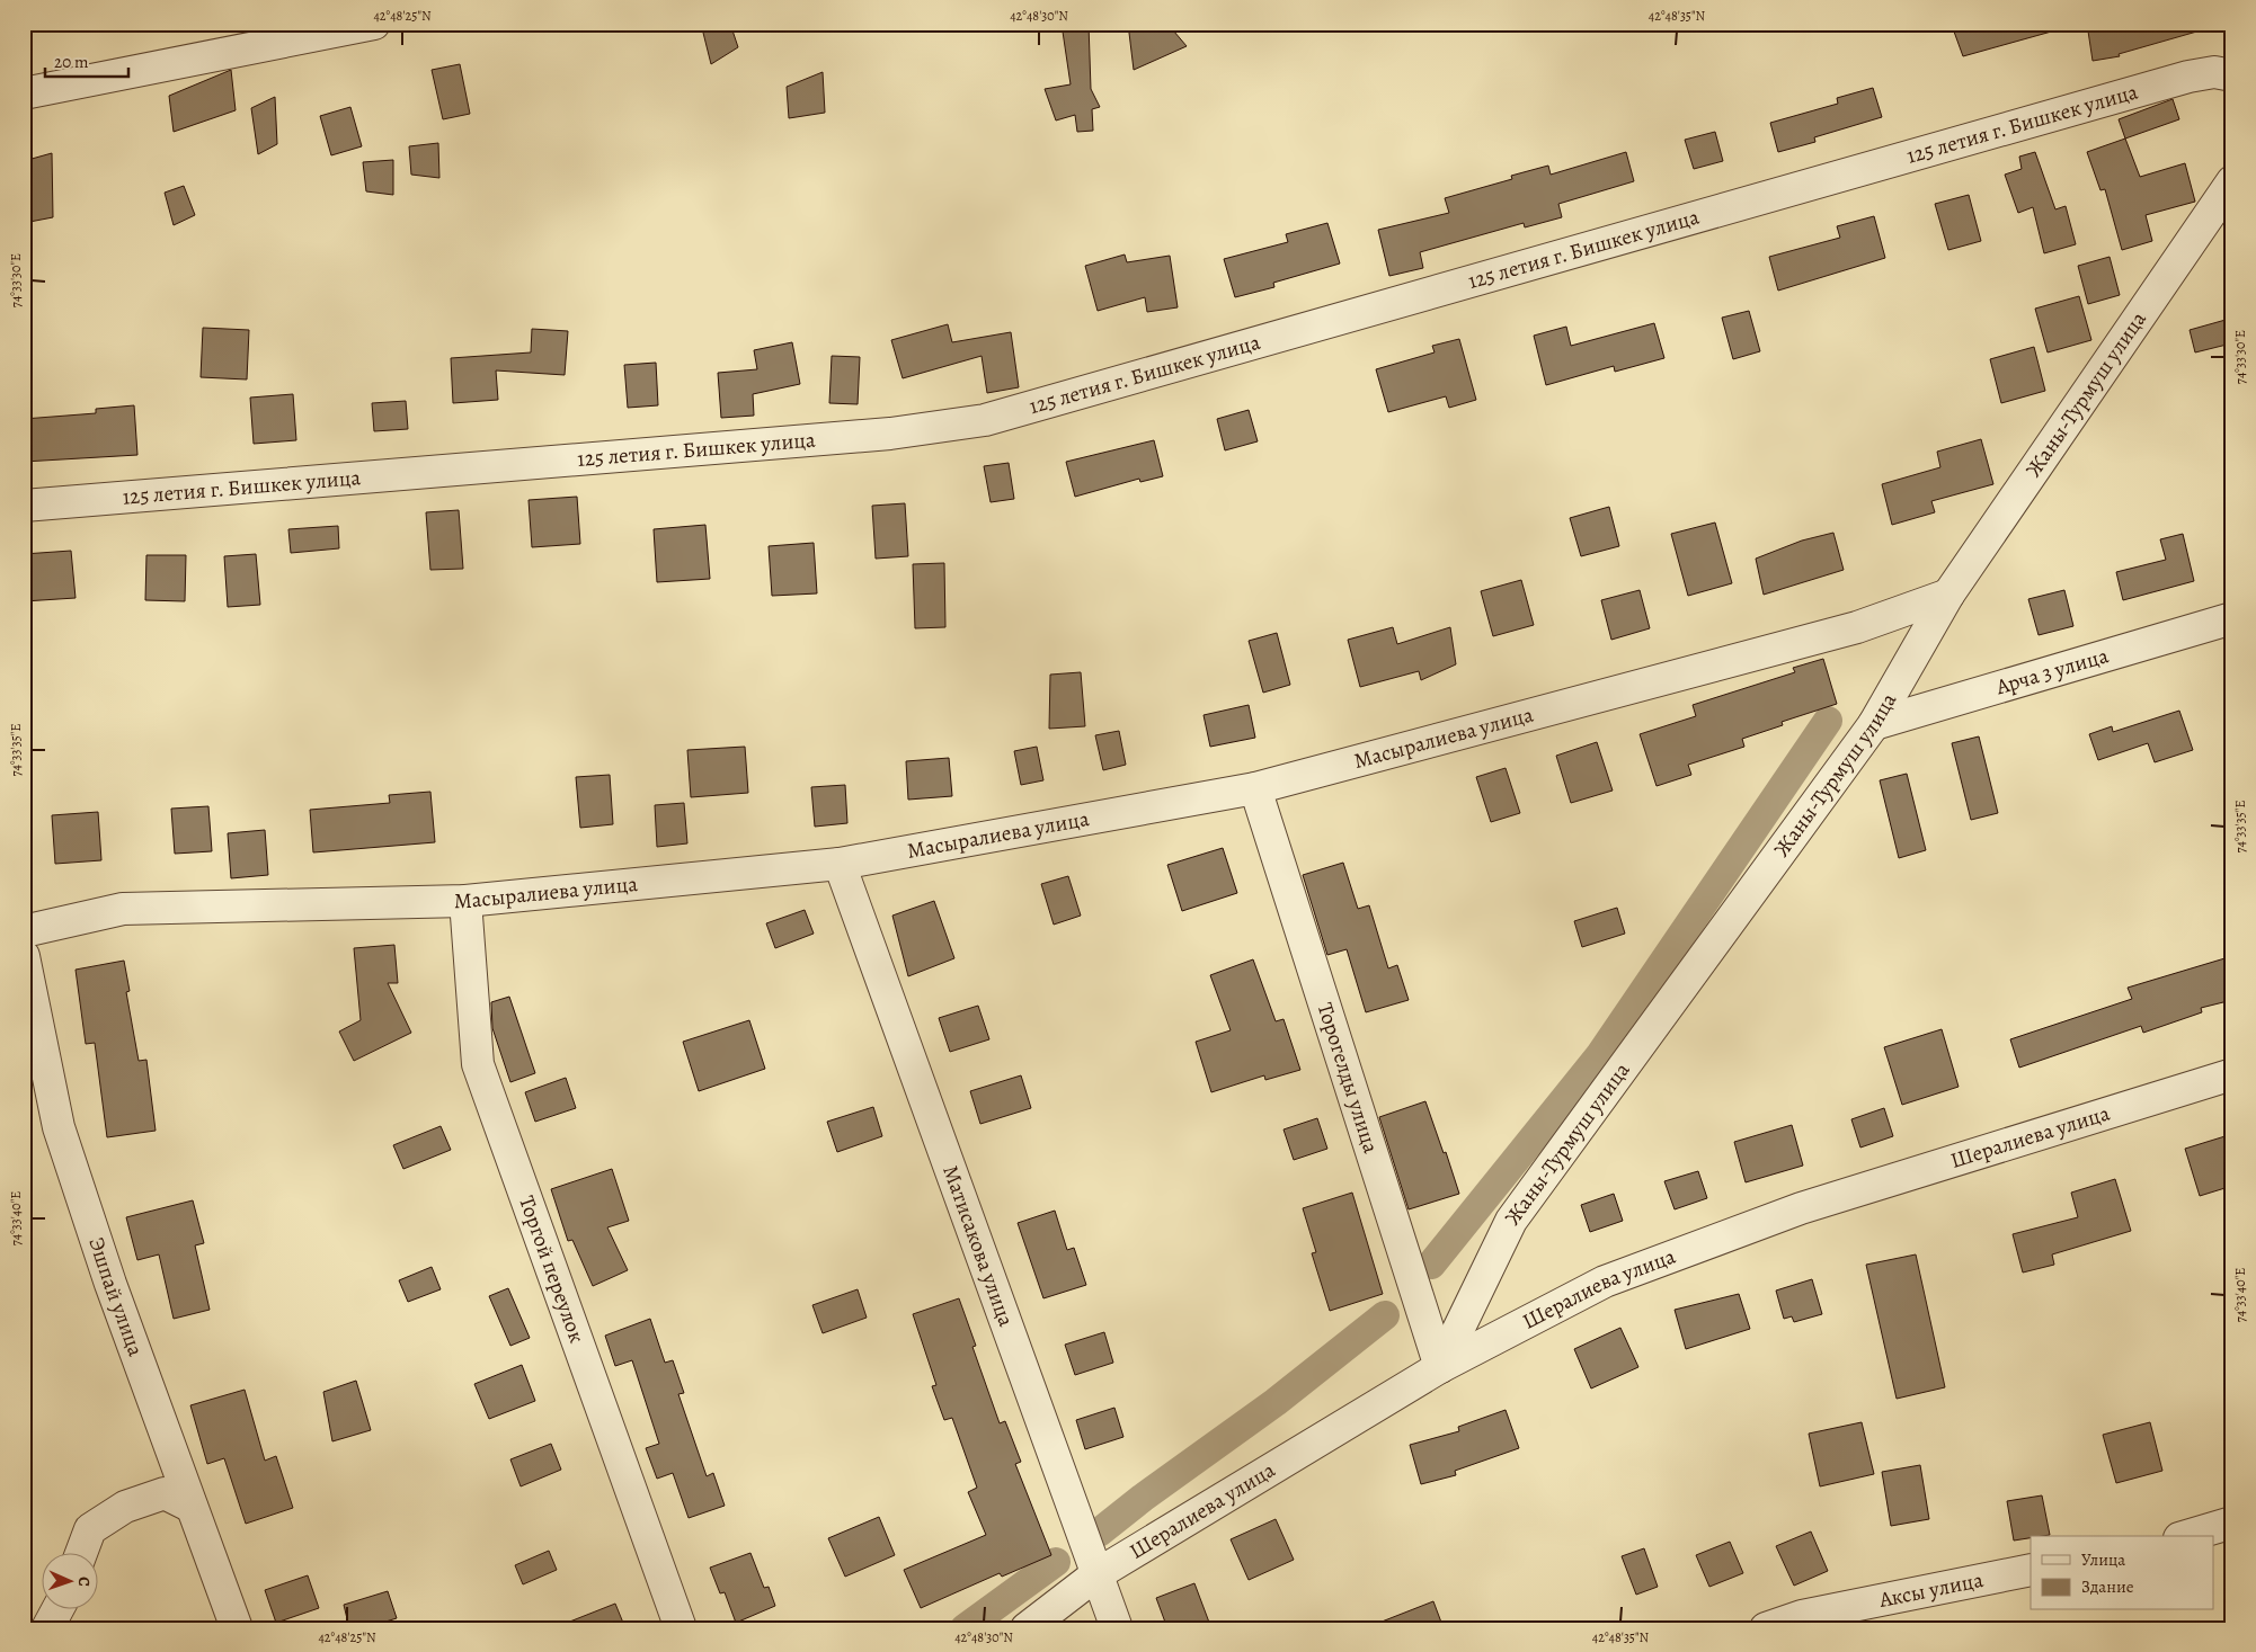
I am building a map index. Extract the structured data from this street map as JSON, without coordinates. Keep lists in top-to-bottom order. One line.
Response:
{"streets":{"street":["125 летия г. Бишкек улица","Жаны-Турмуш улица","Арча 3 улица","Масыралиева улица","Торогелды улица","Шералиева улица","Матисакова улица","Торгой переулок","Эшпай улица","Аксы улица"]},"crossings":[["Жаны-Турмуш улица","Арча 3 улица"],["Жаны-Турмуш улица","Масыралиева улица"],["Жаны-Турмуш улица","Торогелды улица"],["Жаны-Турмуш улица","Шералиева улица"],["Масыралиева улица","Торогелды улица"],["Масыралиева улица","Матисакова улица"],["Масыралиева улица","Торгой переулок"],["Торогелды улица","Шералиева улица"],["Шералиева улица","Матисакова улица"]],"legend":["Улица","Здание"],"scale_bar":"20 m","north":"right","coordinates":["42°48'25\"N","42°48'30\"N","42°48'35\"N","74°33'30\"E","74°33'35\"E","74°33'40\"E"]}
